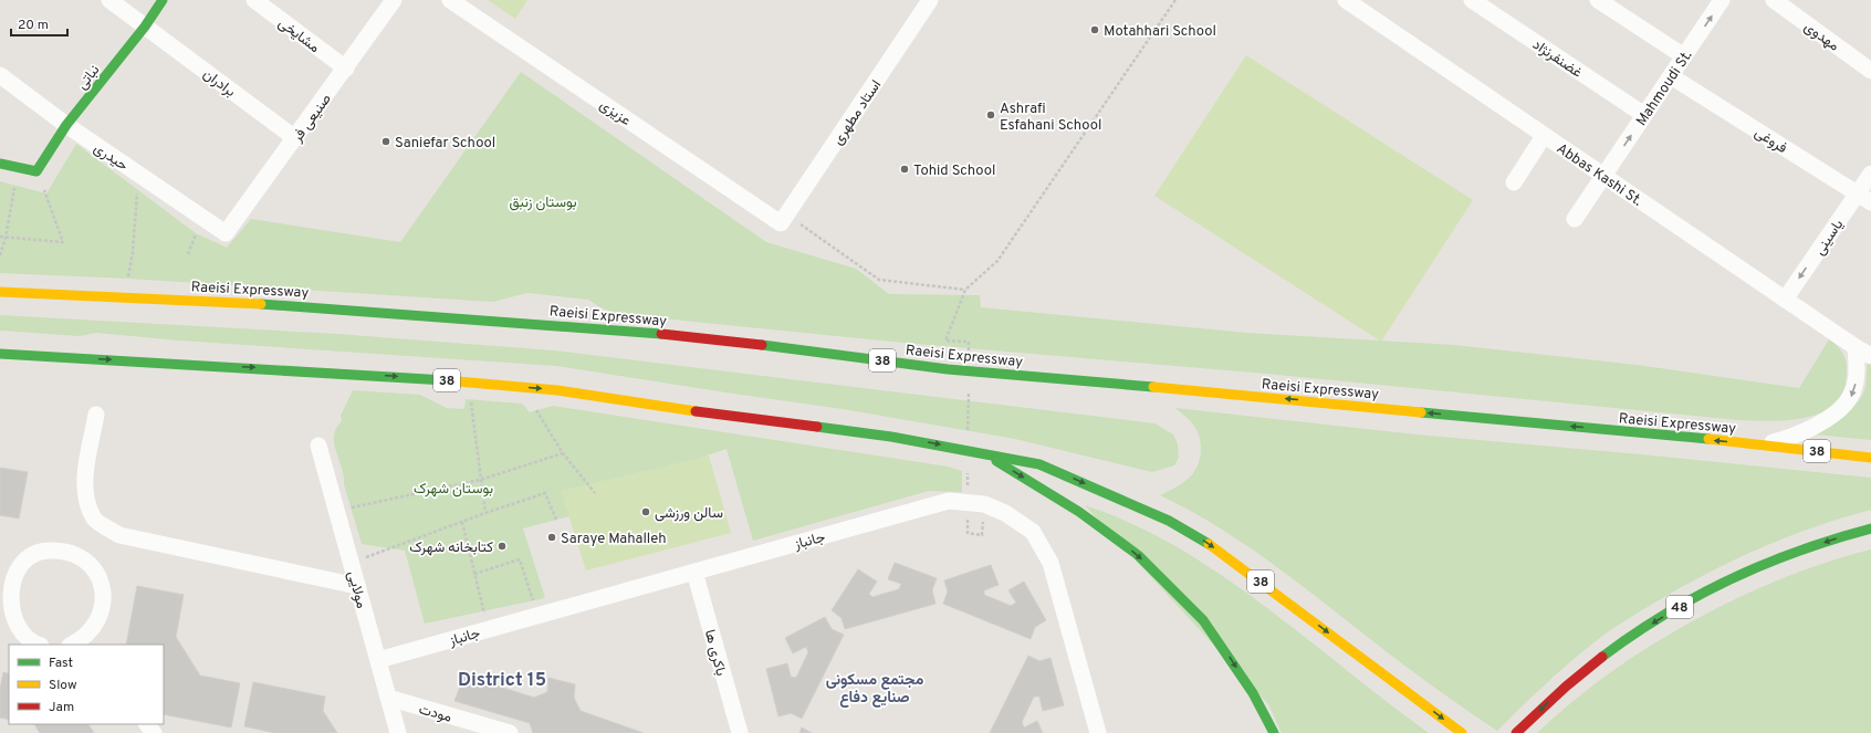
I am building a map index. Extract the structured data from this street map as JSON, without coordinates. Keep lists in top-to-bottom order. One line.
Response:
{"streets":{"main road":["نباتی","Raeisi Expressway","38","48"],"street":["مشایخی","مهدوی","غضنفرنژاد","برادران","Mahmoudi St.","عزیزی","استاد مطهری","صنیعی فر","فروغی","حیدری","Abbas Kashi St.","یاسینی","جانباز","مولايی","باکری ها","مودت"]},"crossings":[["مشایخی","صنیعی فر"],["غضنفرنژاد","Mahmoudi St."],["نباتی","برادران"],["نباتی","حیدری"],["برادران","صنیعی فر"],["Mahmoudi St.","فروغی"],["Mahmoudi St.","Abbas Kashi St."],["عزیزی","استاد مطهری"],["صنیعی فر","حیدری"],["فروغی","یاسینی"],["Abbas Kashi St.","یاسینی"],["جانباز","مولايی"],["جانباز","باکری ها"],["مولايی","مودت"]],"one_way":["Mahmoudi St.","یاسینی"],"districts":["District 15","مجتمع مسکونی صنایع دفاع"],"parks":["بوستان زنبق","بوستان شهرک"],"places":["Motahhari School","Ashrafi Esfahani School","Saniefar School","Tohid School","سالن ورزشی","Saraye Mahalleh","کتابخانه شهرک"],"legend":["Fast","Slow","Jam"],"scale_bar":"20 m"}
